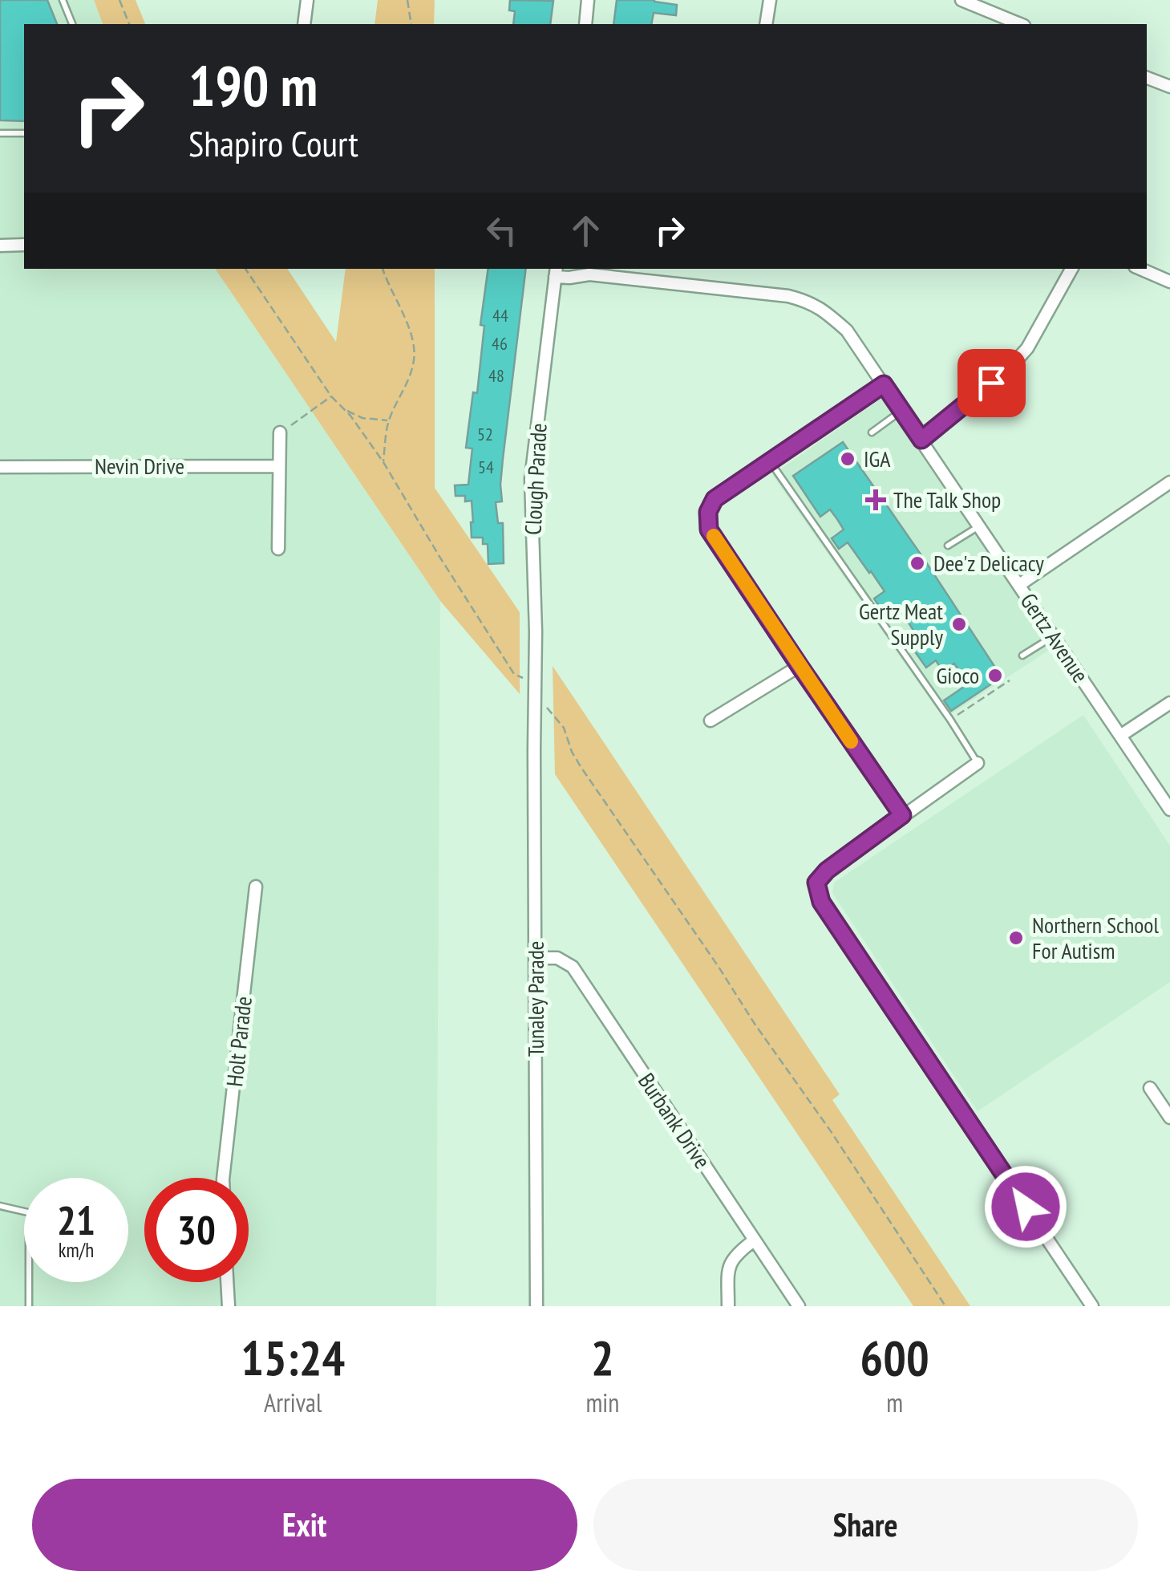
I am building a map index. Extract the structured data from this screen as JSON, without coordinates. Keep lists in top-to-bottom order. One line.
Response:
{"streets":{"street":["Nevin Drive","Clough Parade","Gertz Avenue","Tunaley Parade","Holt Parade","Burbank Drive"]},"crossings":[["Clough Parade","Gertz Avenue"],["Clough Parade","Tunaley Parade"],["Tunaley Parade","Burbank Drive"]],"places":{"other":["IGA","Dee'z Delicacy","Gertz Meat Supply","Gioco","Northern School For Autism"],"health":["The Talk Shop"]},"house_numbers":["44","46","48","52","54"],"page":{"turn":["190 m","Shapiro Court"],"speed":"21 km/h","limit":"30","eta":["15:24","Arrival","2","min","600","m"],"buttons":["Exit","Share"]}}
